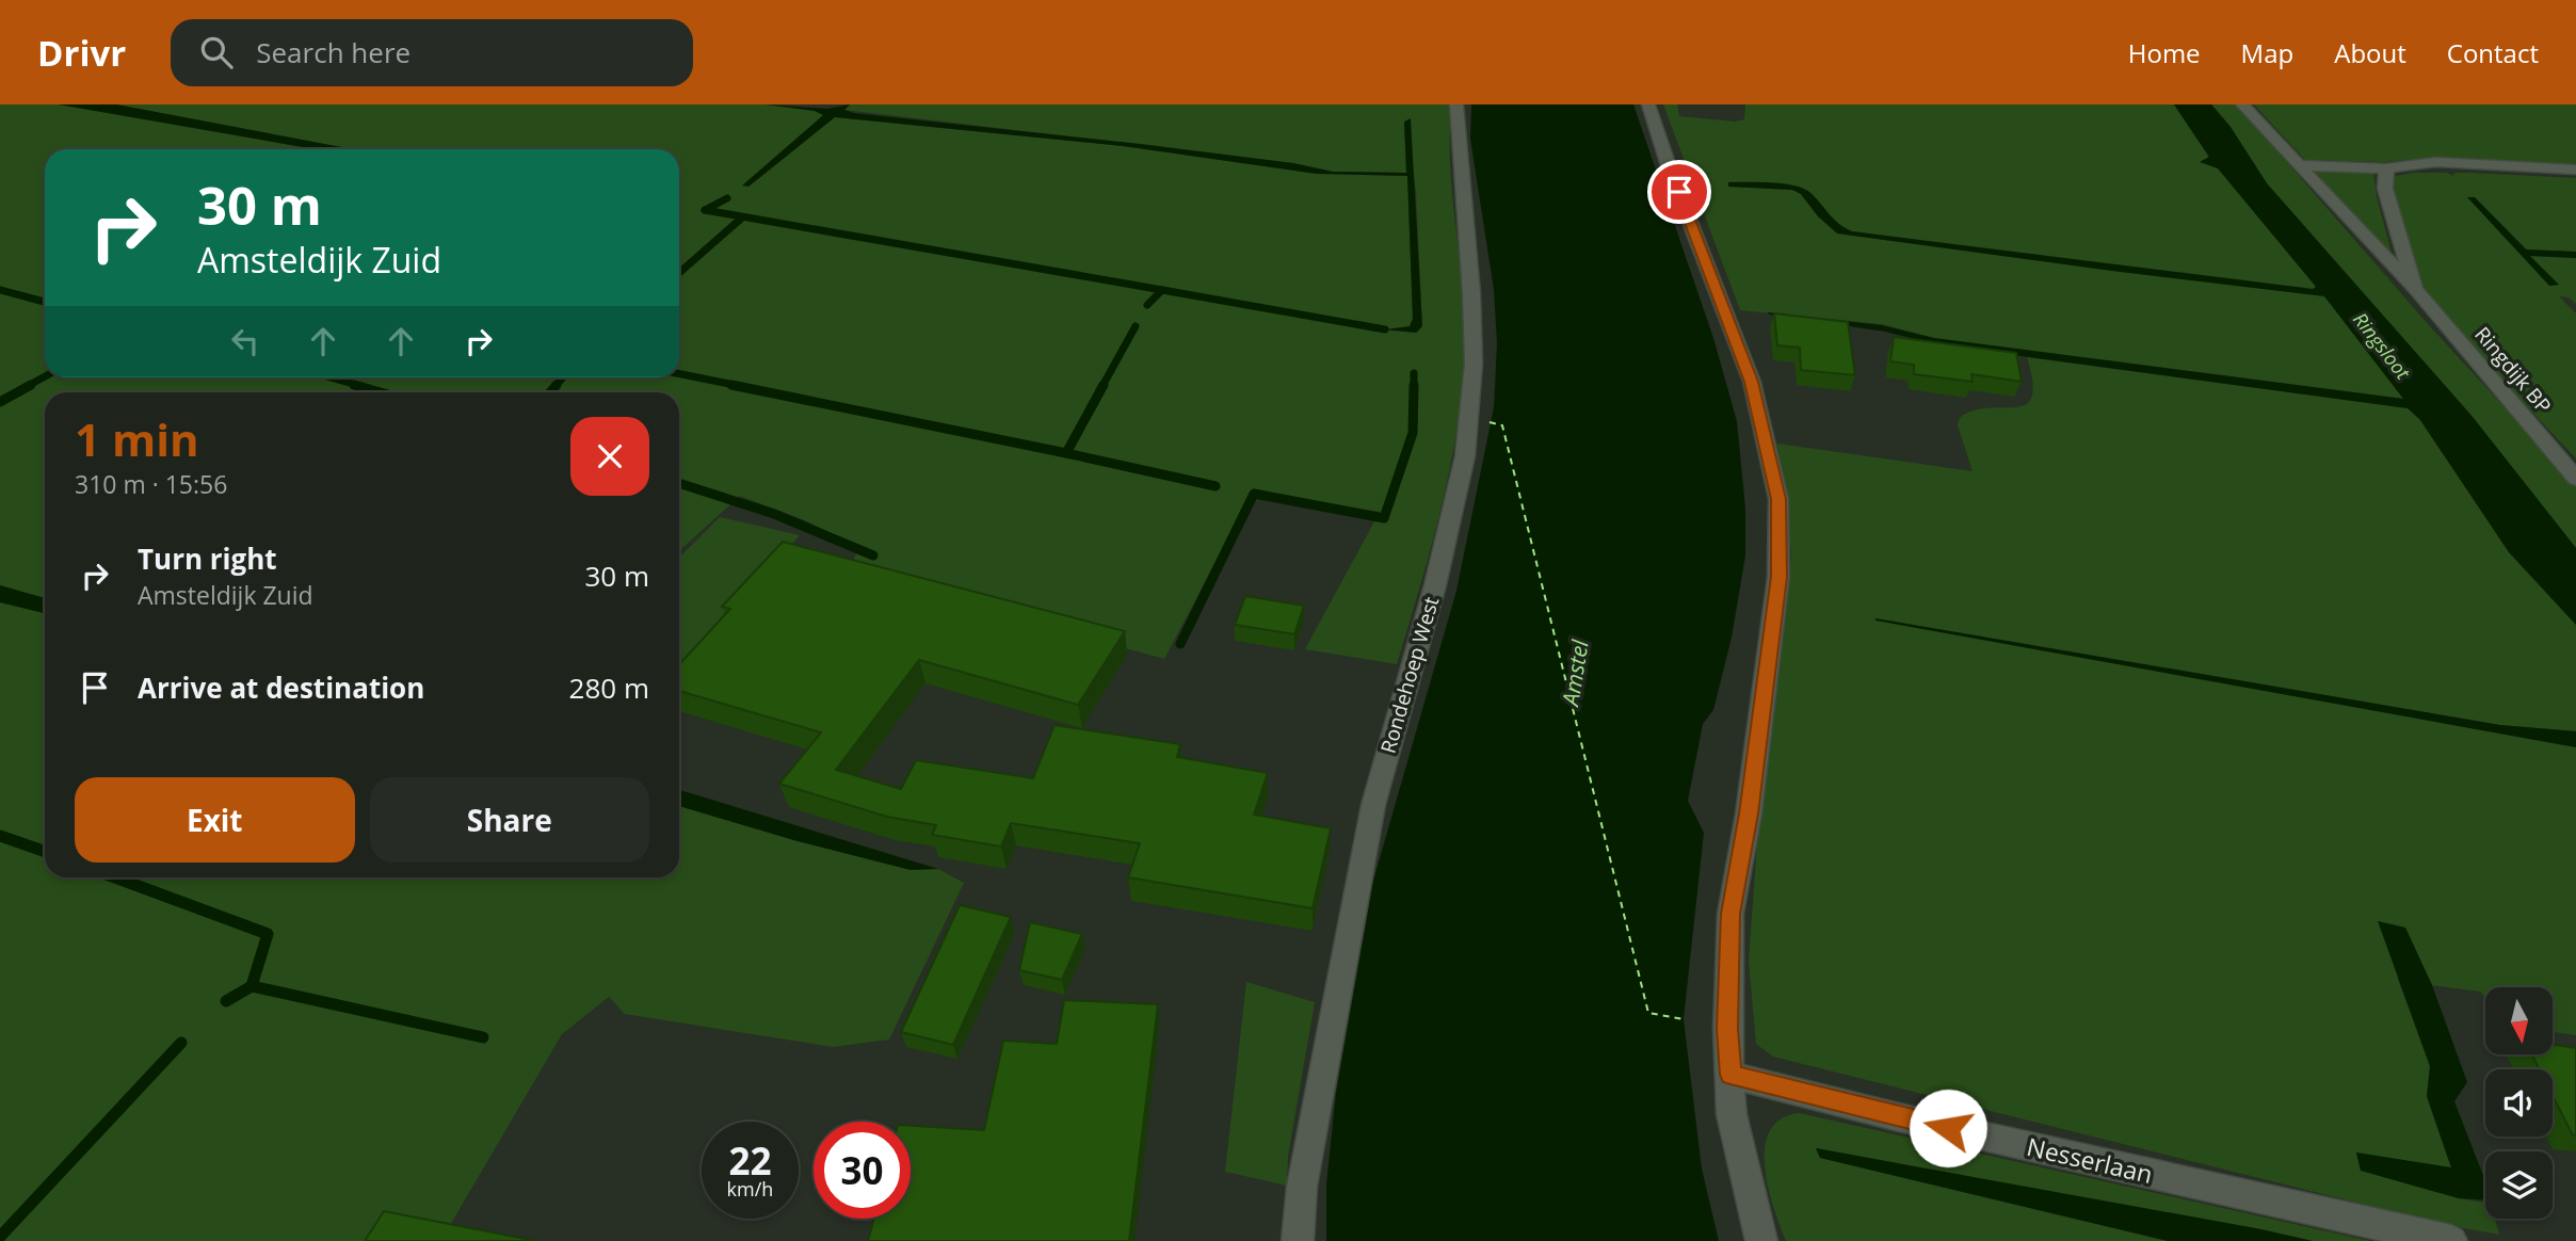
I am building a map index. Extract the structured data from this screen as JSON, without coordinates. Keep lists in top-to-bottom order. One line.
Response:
{"streets":{"street":["Ringdijk BP","Rondehoep West","Nesserlaan"]},"water":["Ringsloot","Amstel"],"north":"bottom","page":{"header":"Drivr","search":"Search here","nav":["Home","Map","About","Contact"],"turn":["30 m","Amsteldijk Zuid"],"heading":["1 min","310 m · 15:56"],"list":[{"name":"Turn right","note":"Amsteldijk Zuid","value":"30 m"},{"name":"Arrive at destination","value":"280 m"}],"buttons":["Exit","Share"],"speed":"22 km/h","limit":"30"}}
